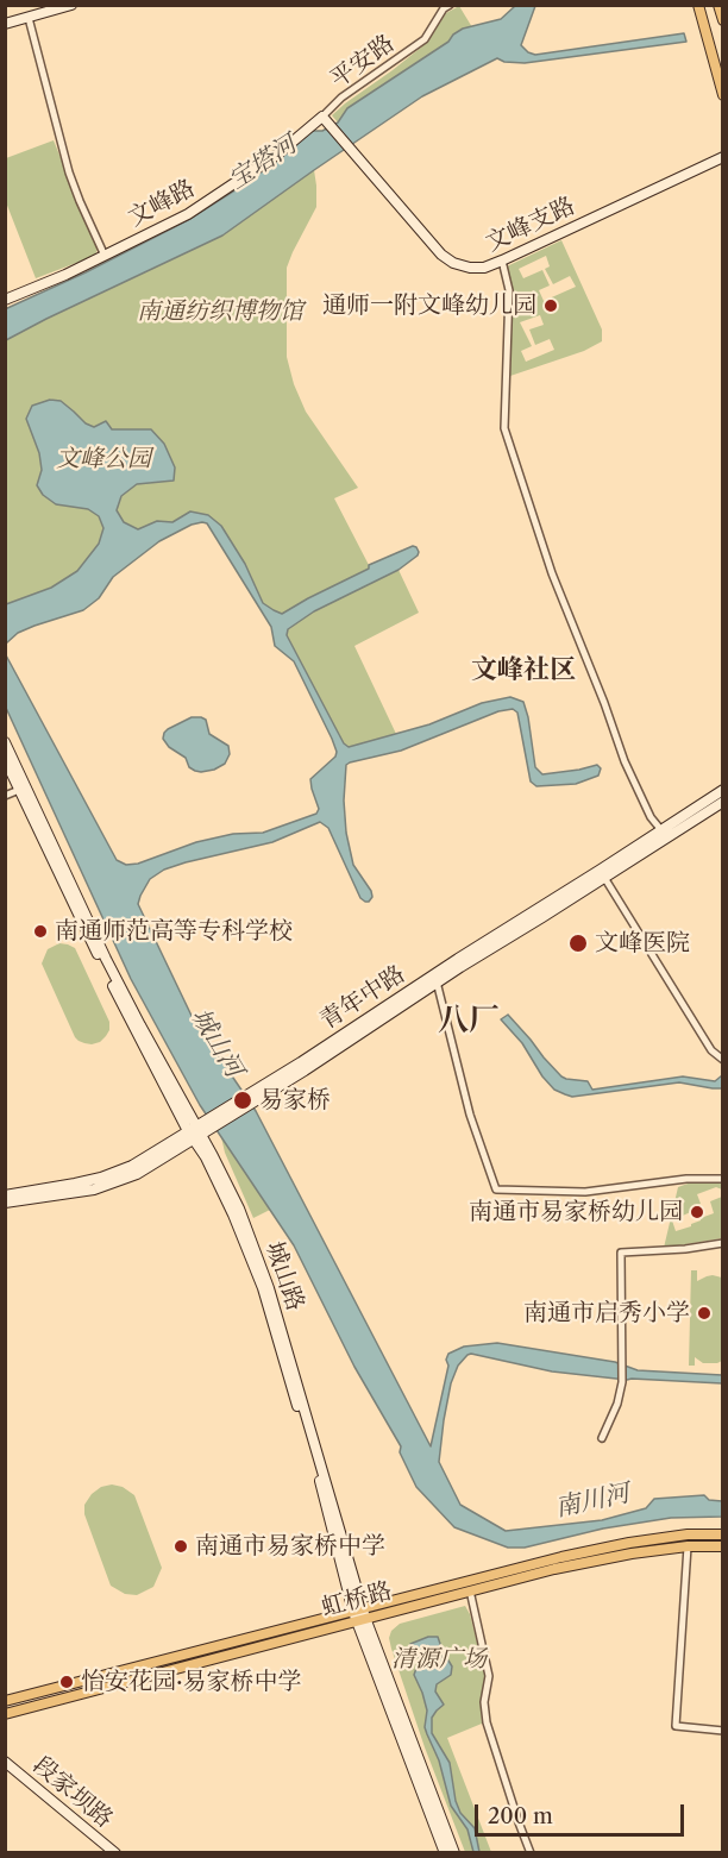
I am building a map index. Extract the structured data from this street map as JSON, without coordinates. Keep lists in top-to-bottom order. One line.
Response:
{"streets":{"main road":["文峰路","文峰支路","青年中路","城山路","虹桥路","段家坝路"],"street":["平安路"]},"crossings":[["平安路","文峰路"],["平安路","文峰支路"],["文峰路","文峰支路"],["青年中路","城山路"],["城山路","虹桥路"]],"districts":["文峰社区","八厂"],"water":["宝塔河","城山河","南川河"],"parks":["南通纺织博物馆","文峰公园","清源广场"],"places":["通师一附文峰幼儿园","南通师范高等专科学校","文峰医院","易家桥","南通市易家桥幼儿园","南通市启秀小学","南通市易家桥中学","怡安花园·易家桥中学"],"scale_bar":"200 m"}
